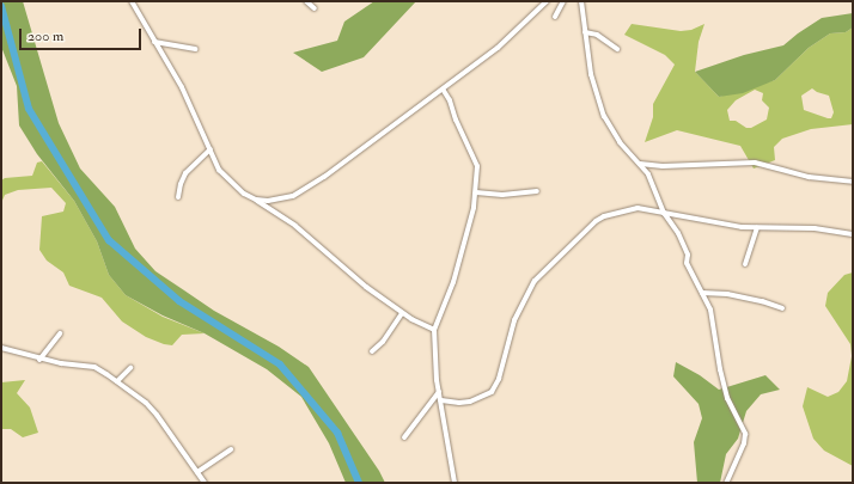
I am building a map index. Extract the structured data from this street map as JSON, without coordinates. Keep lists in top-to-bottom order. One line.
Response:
{"scale_bar":"200 m"}
